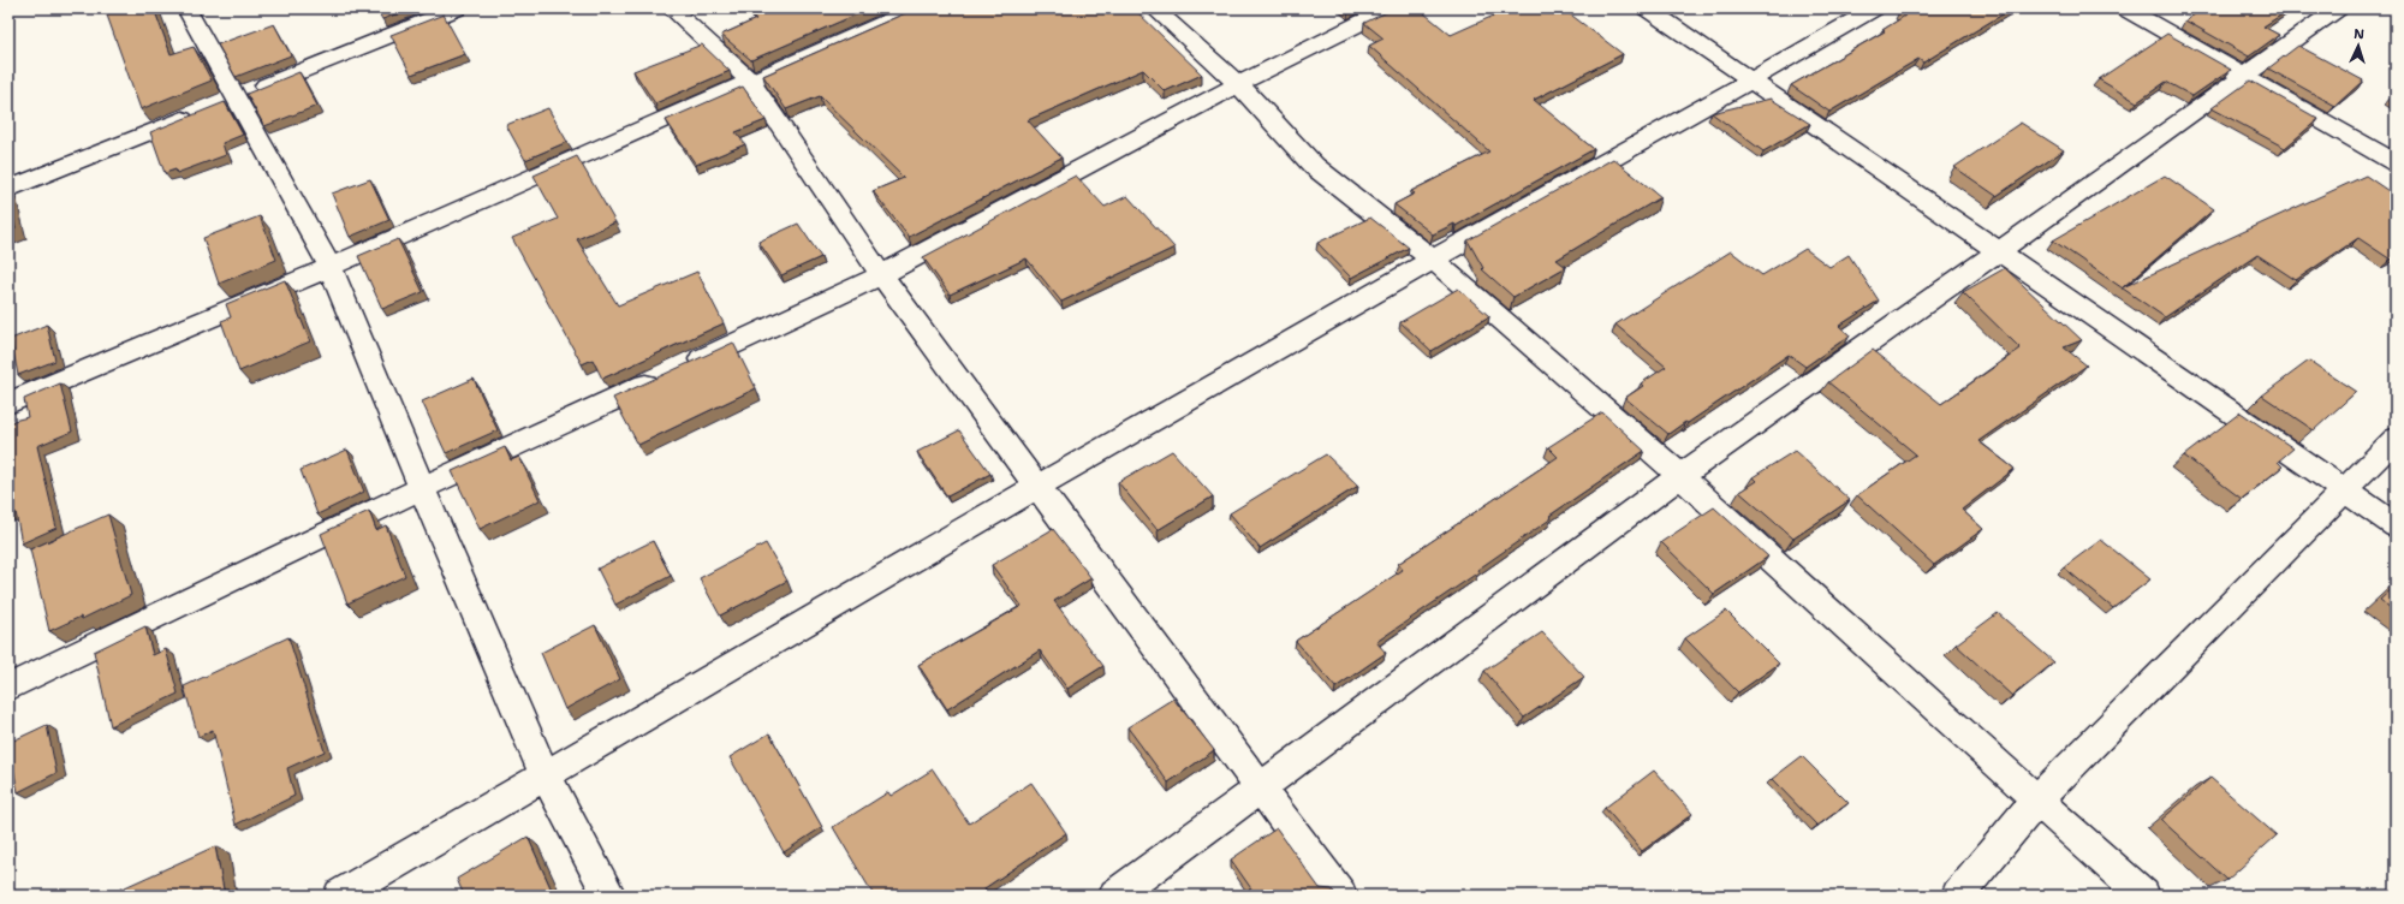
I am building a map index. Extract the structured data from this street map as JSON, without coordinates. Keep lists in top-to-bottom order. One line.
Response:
{"north":"top"}
